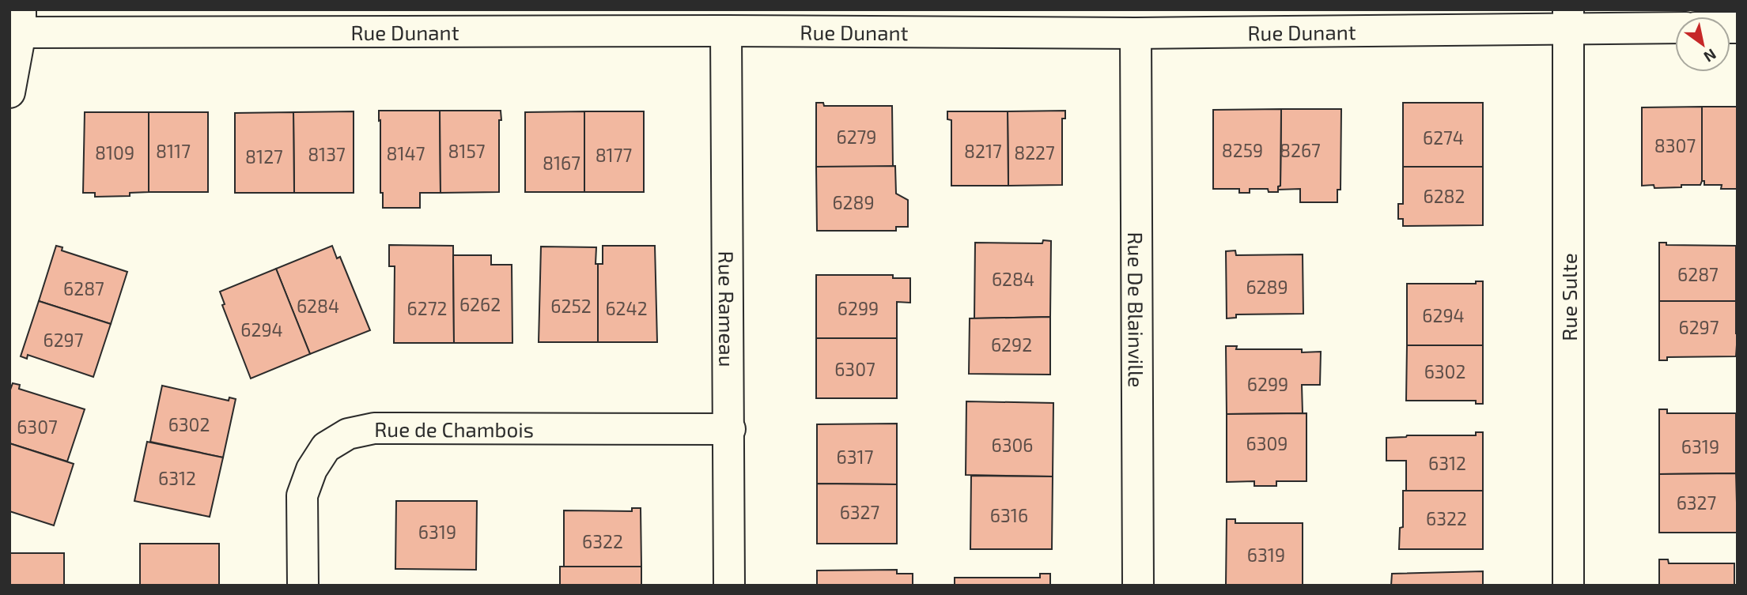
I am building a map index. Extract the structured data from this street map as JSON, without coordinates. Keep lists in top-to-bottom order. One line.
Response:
{"streets":{"street":["Rue Dunant","Rue Sulte","Rue Rameau","Rue De Blainville","Rue de Chambois"]},"crossings":[["Rue Dunant","Rue Sulte"],["Rue Dunant","Rue Rameau"],["Rue Dunant","Rue De Blainville"],["Rue Rameau","Rue de Chambois"]],"house_numbers":["6279","6274","8307","8259","8267","8117","8157","8217","8109","8227","8147","8137","8177","8127","8167","6282","6289","6287","6284","6289","6287","6262","6284","6252","6272","6242","6299","6294","6297","6294","6297","6292","6307","6302","6299","6302","6307","6309","6306","6319","6317","6312","6312","6327","6327","6316","6322","6319","6322","6319"],"north":"bottom right"}
